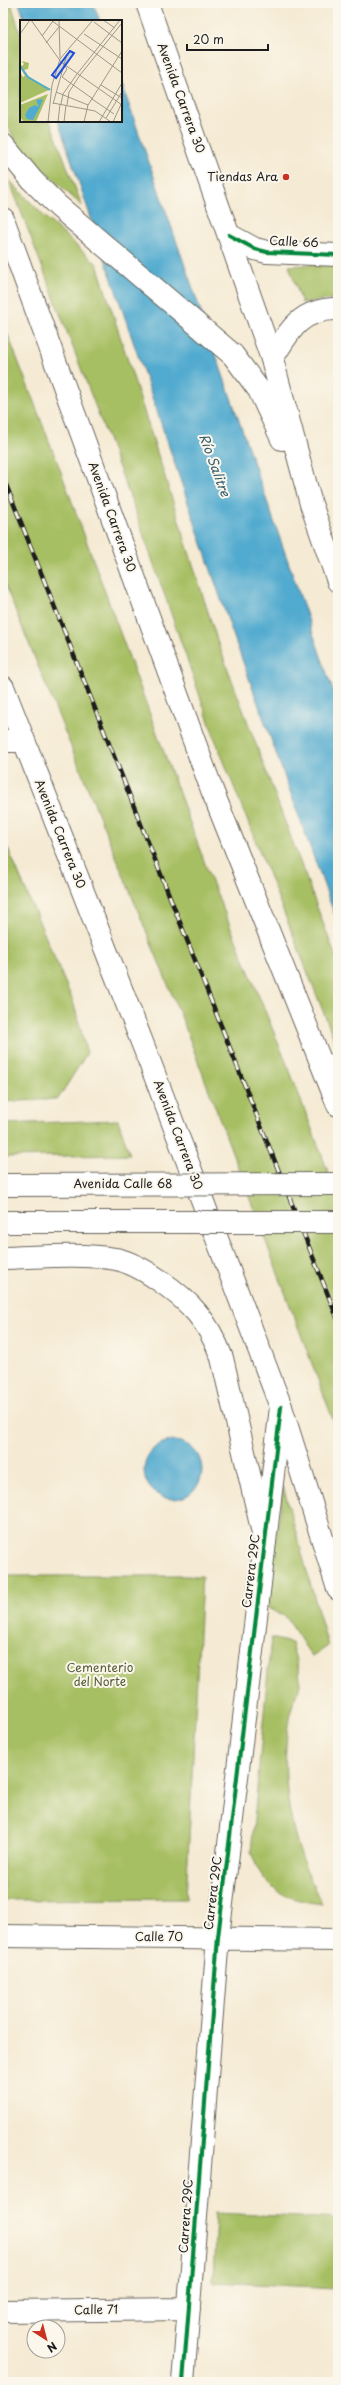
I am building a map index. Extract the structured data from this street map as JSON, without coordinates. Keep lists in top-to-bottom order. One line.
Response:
{"streets":{"main road":["Avenida Carrera 30","Calle 66","Avenida Calle 68","Carrera 29C","Calle 70","Calle 71"]},"crossings":[["Avenida Carrera 30","Calle 66"],["Avenida Carrera 30","Carrera 29C"],["Carrera 29C","Calle 70"],["Carrera 29C","Calle 71"]],"water":["Río Salitre"],"parks":["Cementerio del Norte"],"places":["Tiendas Ara"],"scale_bar":"20 m","north":"bottom right"}
